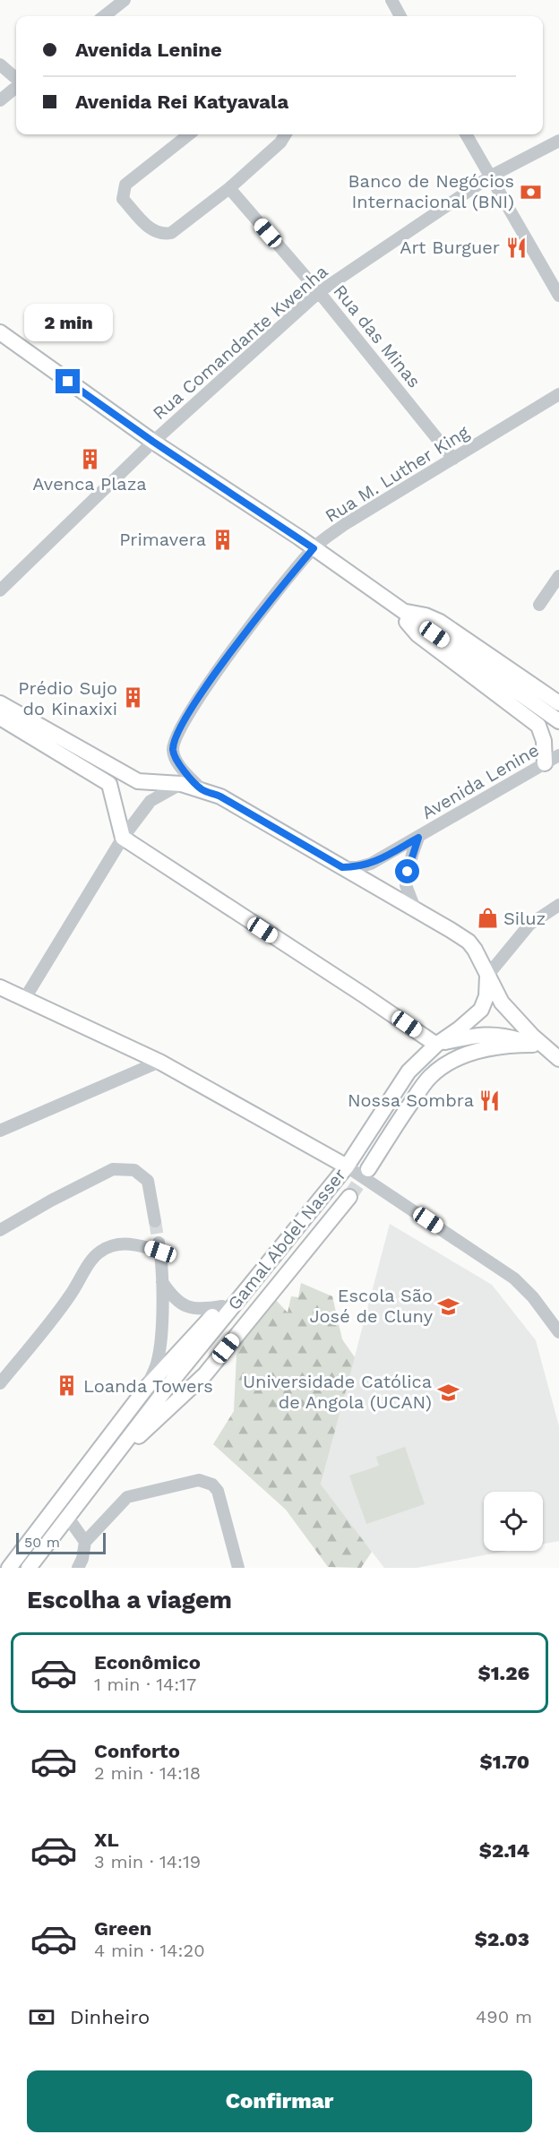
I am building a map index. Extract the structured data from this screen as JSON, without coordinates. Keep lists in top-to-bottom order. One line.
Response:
{"streets":{"main road":["Gamal Abdel Nasser"],"street":["Rua das Minas","Rua Comandante Kwenha","Rua M. Luther King","Avenida Lenine"]},"crossings":[["Rua das Minas","Rua Comandante Kwenha"],["Rua das Minas","Rua M. Luther King"]],"places":{"bank":["Banco de Negócios Internacional (BNI)"],"restaurant":["Art Burguer","Nossa Sombra"],"building":["Avenca Plaza","Primavera","Prédio Sujo do Kinaxixi","Loanda Towers"],"shop":["Siluz"],"school or university":["Escola São José de Cluny","Universidade Católica de Angola (UCAN)"]},"scale_bar":"50 m","page":{"banner":["Avenida Lenine","Avenida Rei Katyavala"],"bubble":"2 min","scale":"50 m","heading":"Escolha a viagem","list":[{"name":"Econômico","note":"1 min · 14:17","value":"$1.26"},{"name":"Conforto","note":"2 min · 14:18","value":"$1.70"},{"name":"XL","note":"3 min · 14:19","value":"$2.14"},{"name":"Green","note":"4 min · 14:20","value":"$2.03"}],"pay":["Dinheiro","490 m"],"buttons":"Confirmar"}}
